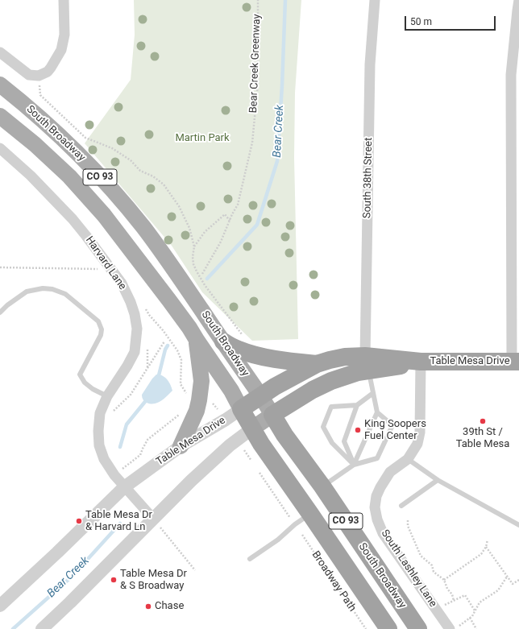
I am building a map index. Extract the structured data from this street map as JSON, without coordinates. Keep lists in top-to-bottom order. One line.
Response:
{"streets":{"highway":["South Broadway","CO 93","Table Mesa Drive"],"street":["South 38th Street","Harvard Lane","South Lashley Lane"],"path":["Bear Creek Greenway","Broadway Path"]},"crossings":[["South Broadway","Table Mesa Drive"],["South 38th Street","Table Mesa Drive"],["Harvard Lane","Table Mesa Drive"]],"water":["Bear Creek"],"parks":["Martin Park"],"places":["39th St / Table Mesa","King Soopers Fuel Center","Table Mesa Dr & Harvard Ln","Table Mesa Dr & S Broadway","Chase"],"scale_bar":"50 m"}
